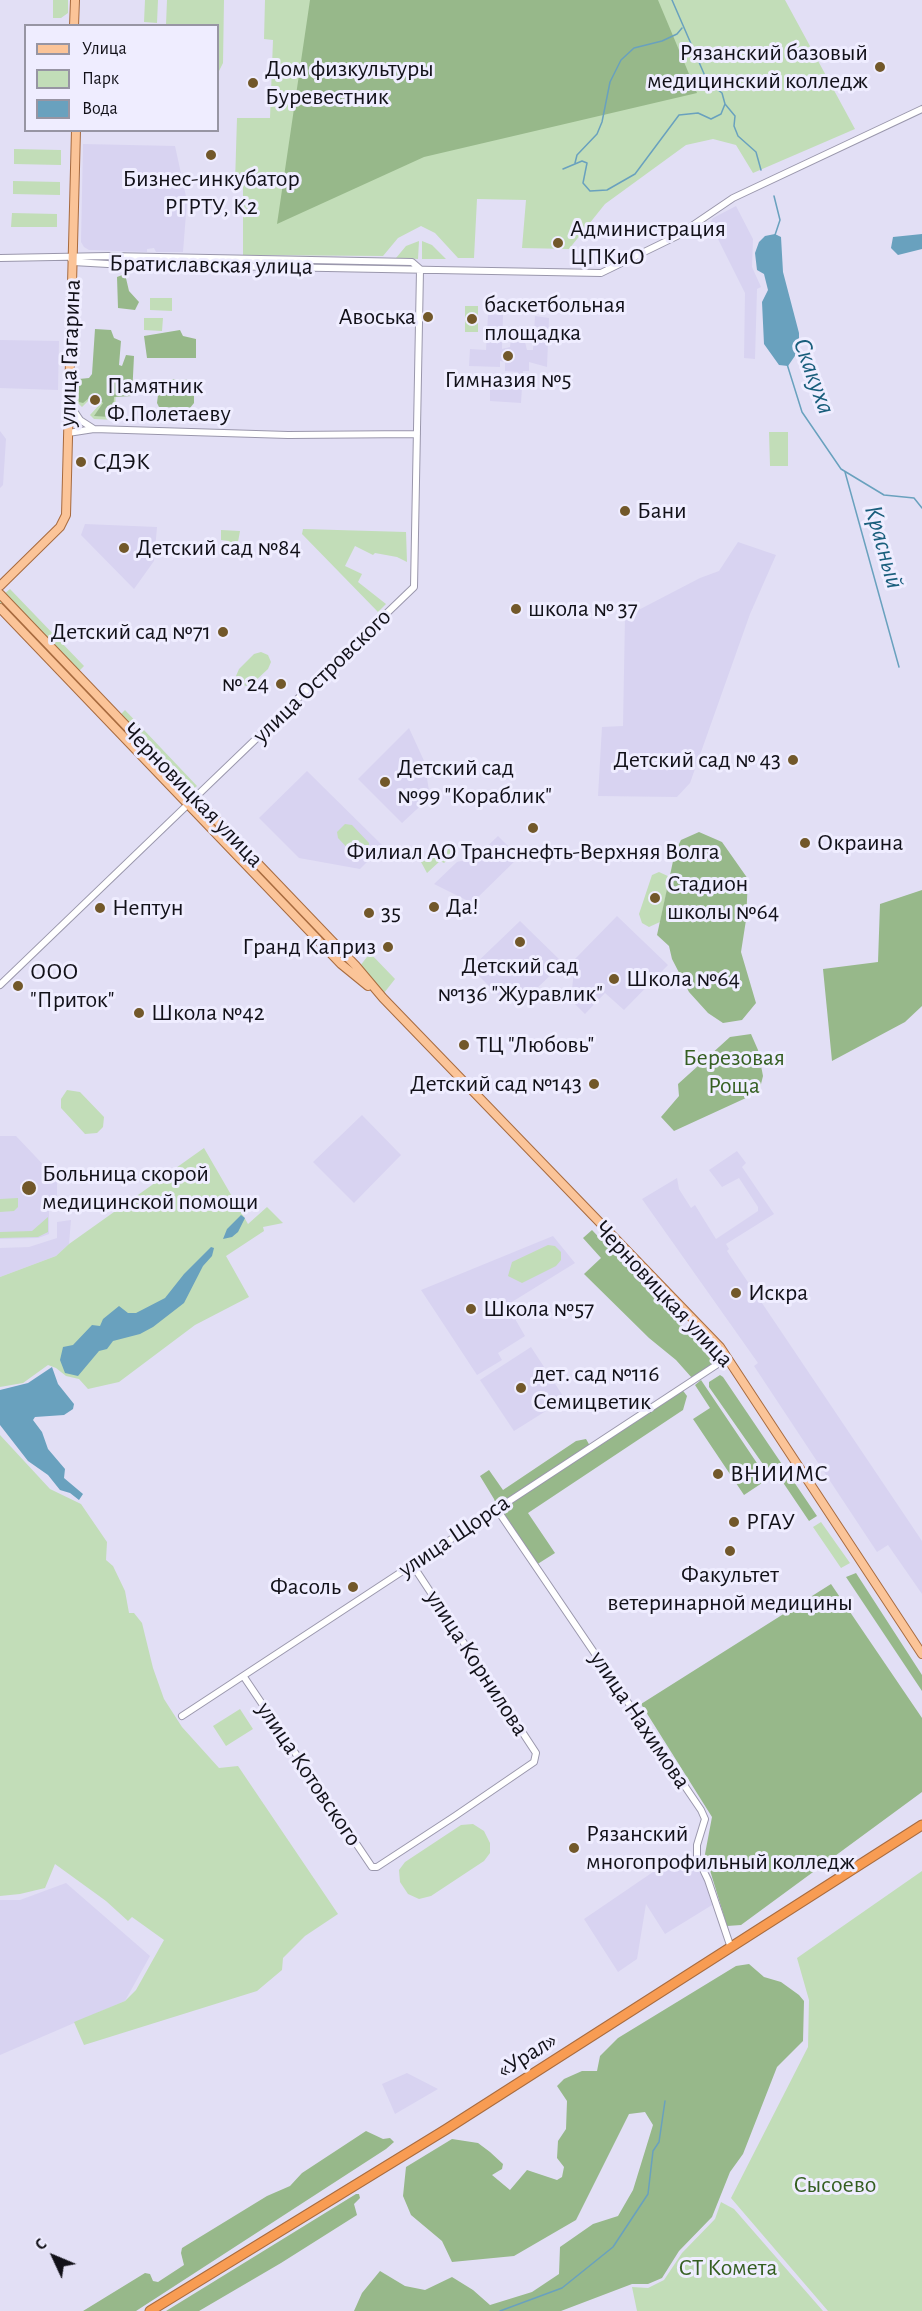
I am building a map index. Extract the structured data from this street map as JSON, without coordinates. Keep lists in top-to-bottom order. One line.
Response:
{"streets":{"highway":["«Урал»"],"main road":["улица Гагарина","Черновицкая улица"],"street":["Братиславская улица","улица Островского","улица Щорса","улица Корнилова","улица Нахимова","улица Котовского"]},"crossings":[["Братиславская улица","улица Гагарина"],["Братиславская улица","улица Островского"],["улица Островского","Черновицкая улица"],["Черновицкая улица","улица Щорса"],["улица Щорса","улица Корнилова"],["улица Щорса","улица Нахимова"],["улица Щорса","улица Котовского"],["улица Корнилова","улица Котовского"],["улица Нахимова","«Урал»"]],"water":["Скакуха","Красный"],"parks":["Березовая Роща","Сысоево","СТ Комета"],"places":["Рязанский базовый медицинский колледж","Дом физкультуры Буревестник","Бизнес-инкубатор РГРТУ, К2","Администрация ЦПКиО","Авоська","баскетбольная площадка","Гимназия №5","Памятник Ф.Полетаеву","СДЭК","Бани","Детский сад №84","школа № 37","Детский сад №71","№ 24","Детский сад № 43","Детский сад №99 \"Кораблик\"","Филиал АО Транснефть-Верхняя Волга","Окраина","Стадион школы №64","Да!","Нептун","35","Детский сад №136 \"Журавлик\"","Гранд Каприз","Школа №64","ООО \"Приток\"","Школа №42","ТЦ \"Любовь\"","Детский сад №143","Больница скорой медицинской помощи","Искра","Школа №57","дет. сад №116 Семицветик","ВНИИМС","РГАУ","Факультет ветеринарной медицины","Фасоль","Рязанский многопрофильный колледж"],"legend":["Улица","Парк","Вода"],"north":"top left"}
